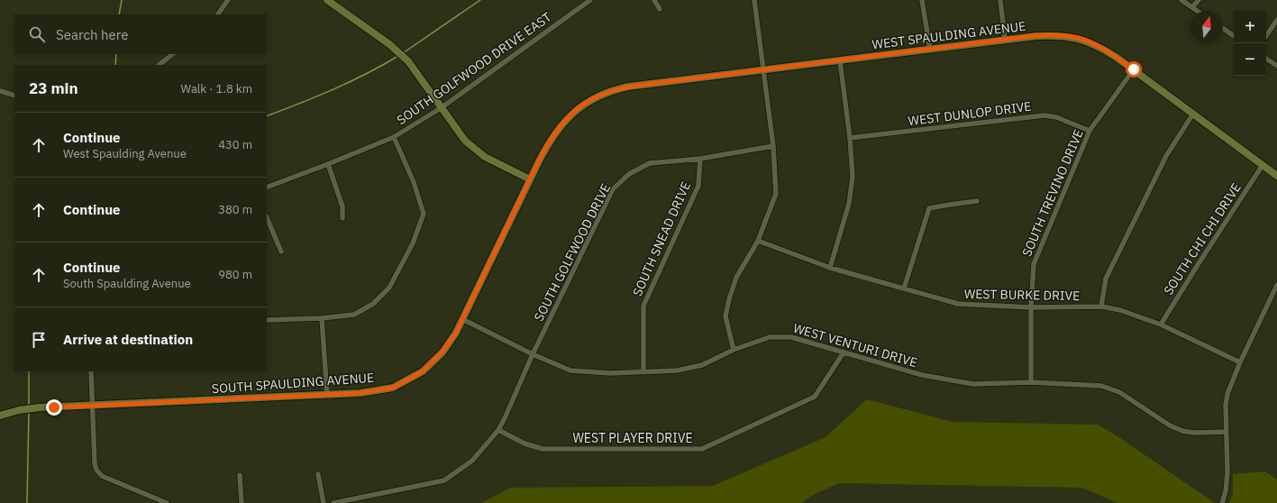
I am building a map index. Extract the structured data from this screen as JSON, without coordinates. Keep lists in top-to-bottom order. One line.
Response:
{"streets":{"street":["WEST SPAULDING AVENUE","SOUTH GOLFWOOD DRIVE EAST","WEST DUNLOP DRIVE","SOUTH TREVINO DRIVE","SOUTH SNEAD DRIVE","SOUTH CHI CHI DRIVE","SOUTH GOLFWOOD DRIVE","WEST BURKE DRIVE","WEST VENTURI DRIVE","SOUTH SPAULDING AVENUE","WEST PLAYER DRIVE"]},"crossings":[["WEST SPAULDING AVENUE","SOUTH TREVINO DRIVE"],["WEST SPAULDING AVENUE","SOUTH CHI CHI DRIVE"],["WEST SPAULDING AVENUE","SOUTH SPAULDING AVENUE"],["WEST DUNLOP DRIVE","SOUTH TREVINO DRIVE"],["SOUTH TREVINO DRIVE","WEST BURKE DRIVE"],["SOUTH TREVINO DRIVE","WEST VENTURI DRIVE"],["SOUTH SNEAD DRIVE","SOUTH GOLFWOOD DRIVE"],["SOUTH SNEAD DRIVE","WEST VENTURI DRIVE"],["SOUTH CHI CHI DRIVE","WEST BURKE DRIVE"],["SOUTH GOLFWOOD DRIVE","WEST VENTURI DRIVE"],["SOUTH GOLFWOOD DRIVE","WEST PLAYER DRIVE"],["WEST VENTURI DRIVE","SOUTH SPAULDING AVENUE"],["WEST VENTURI DRIVE","WEST PLAYER DRIVE"]],"north":"top","page":{"map_buttons":["+","−"],"search":"Search here","heading":["23 min","Walk · 1.8 km"],"list":[["Continue","West Spaulding Avenue","430 m"],["Continue","380 m"],["Continue","South Spaulding Avenue","980 m"],"Arrive at destination"]}}
